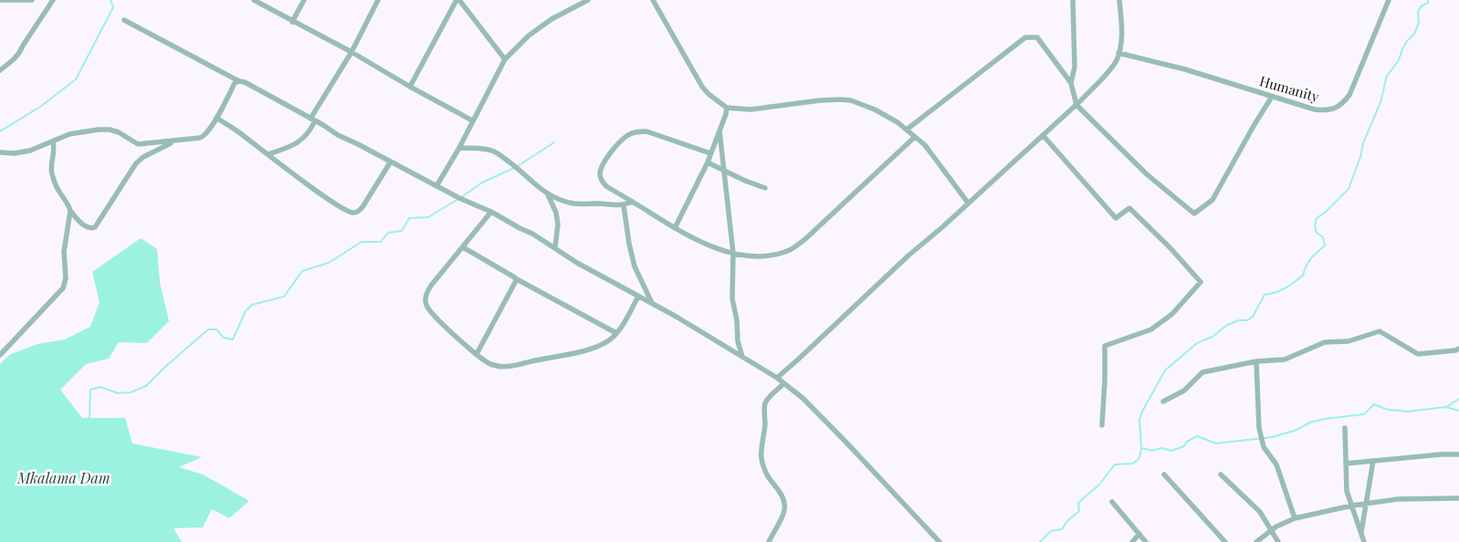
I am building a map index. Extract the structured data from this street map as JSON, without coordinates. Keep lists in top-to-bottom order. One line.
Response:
{"streets":{"street":["Humanity"]},"water":["Mkalama Dam"]}
